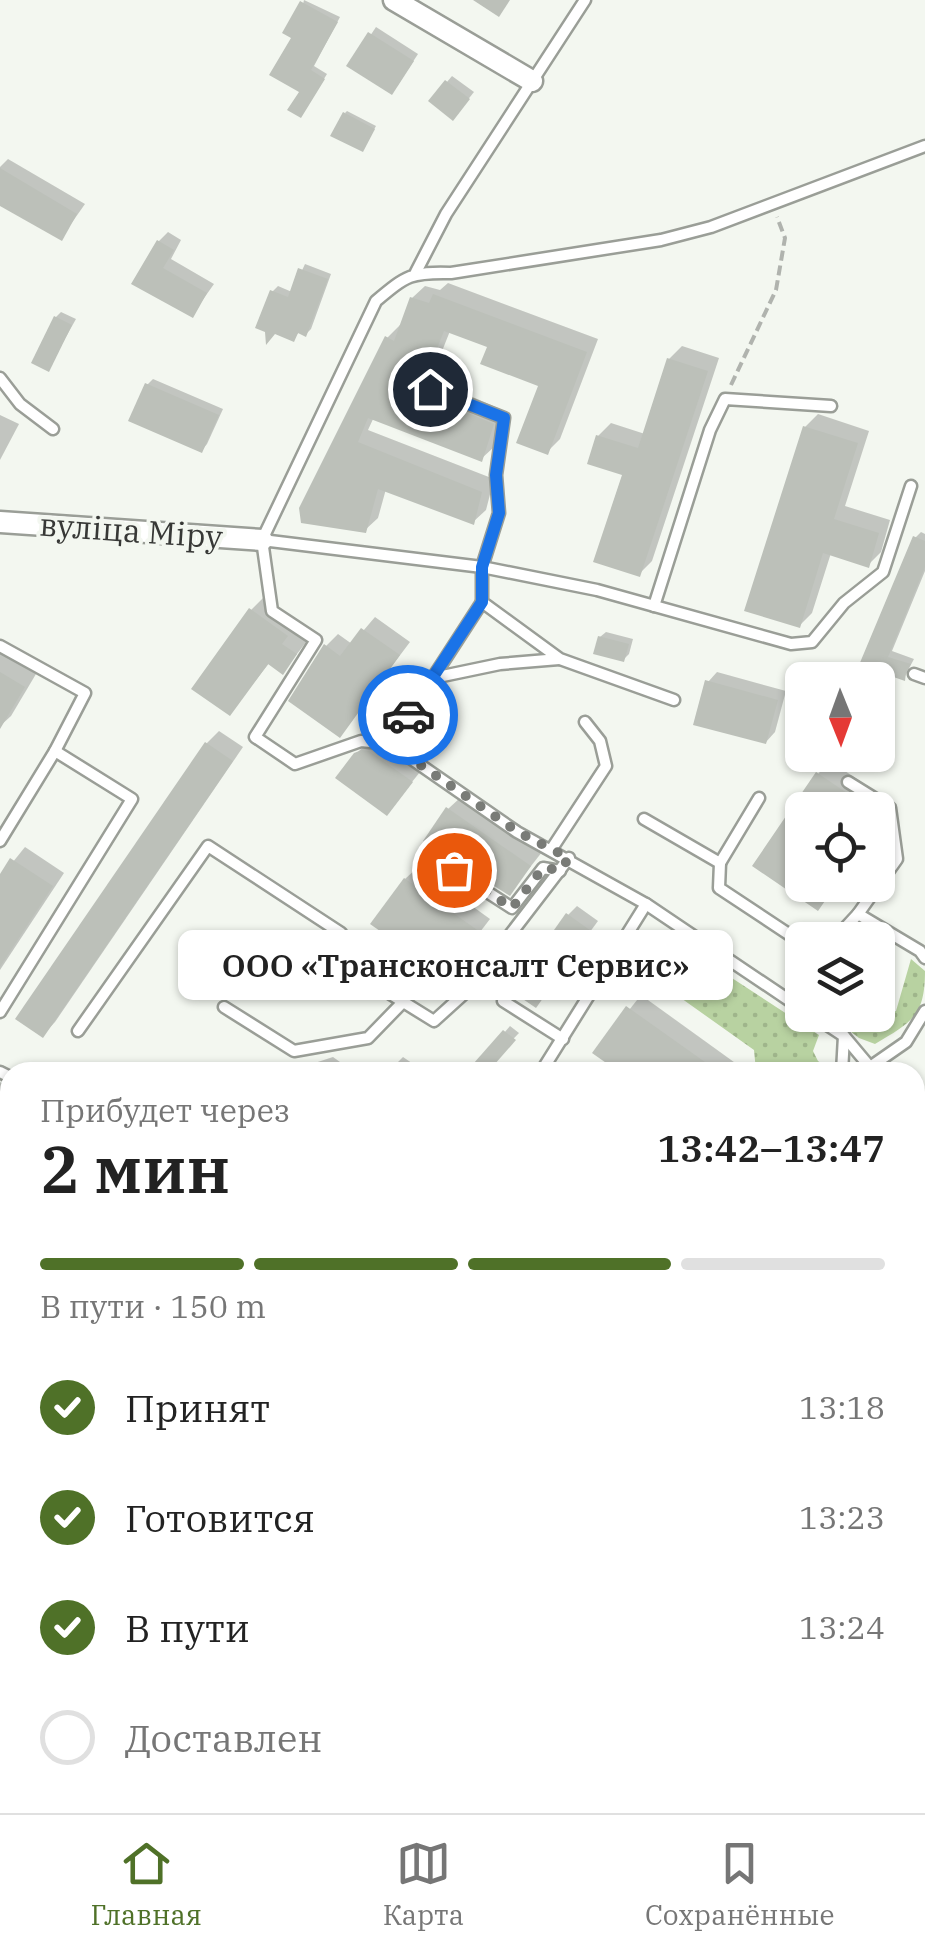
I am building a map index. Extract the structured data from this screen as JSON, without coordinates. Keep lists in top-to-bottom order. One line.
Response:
{"streets":{"street":["вуліца Міру"]},"places":["ООО «Трансконсалт Сервис»"],"north":"bottom","page":{"bubble":"ООО «Трансконсалт Сервис»","heading":["2 мин","Прибудет через","13:42–13:47"],"bar":"В пути · 150 m","list":[["Принят","13:18"],["Готовится","13:23"],["В пути","13:24"],"Доставлен"],"tabs":["Главная","Карта","Сохранённые"]}}
